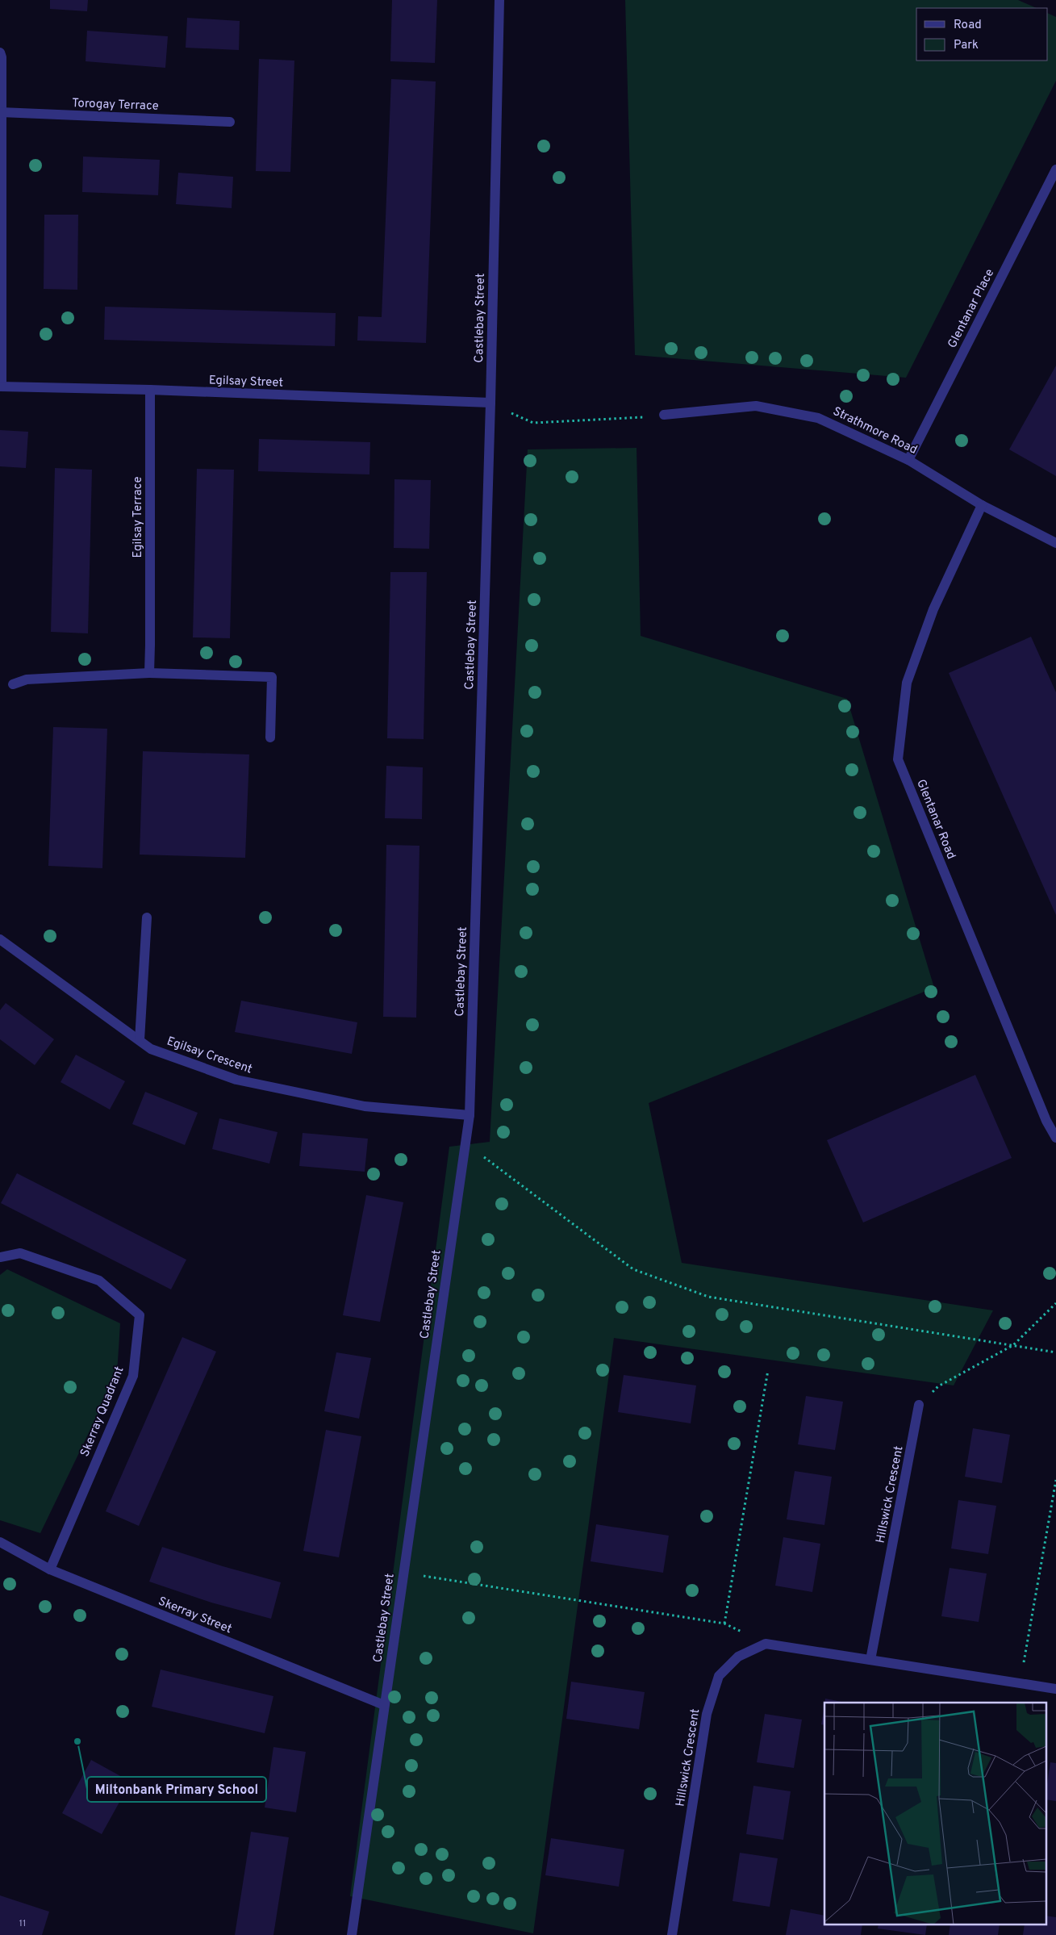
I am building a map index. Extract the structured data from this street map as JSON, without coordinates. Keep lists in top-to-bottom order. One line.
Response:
{"streets":{"street":["Torogay Terrace","Glentanar Place","Castlebay Street","Egilsay Street","Strathmore Road","Egilsay Terrace","Glentanar Road","Egilsay Crescent","Skerray Quadrant","Hillswick Crescent","Skerray Street"]},"crossings":[["Glentanar Place","Strathmore Road"],["Castlebay Street","Egilsay Street"],["Castlebay Street","Egilsay Crescent"],["Castlebay Street","Skerray Street"],["Egilsay Street","Egilsay Terrace"],["Strathmore Road","Glentanar Road"],["Skerray Quadrant","Skerray Street"]],"places":["Miltonbank Primary School"],"house_numbers":["11"],"legend":["Road","Park"]}
